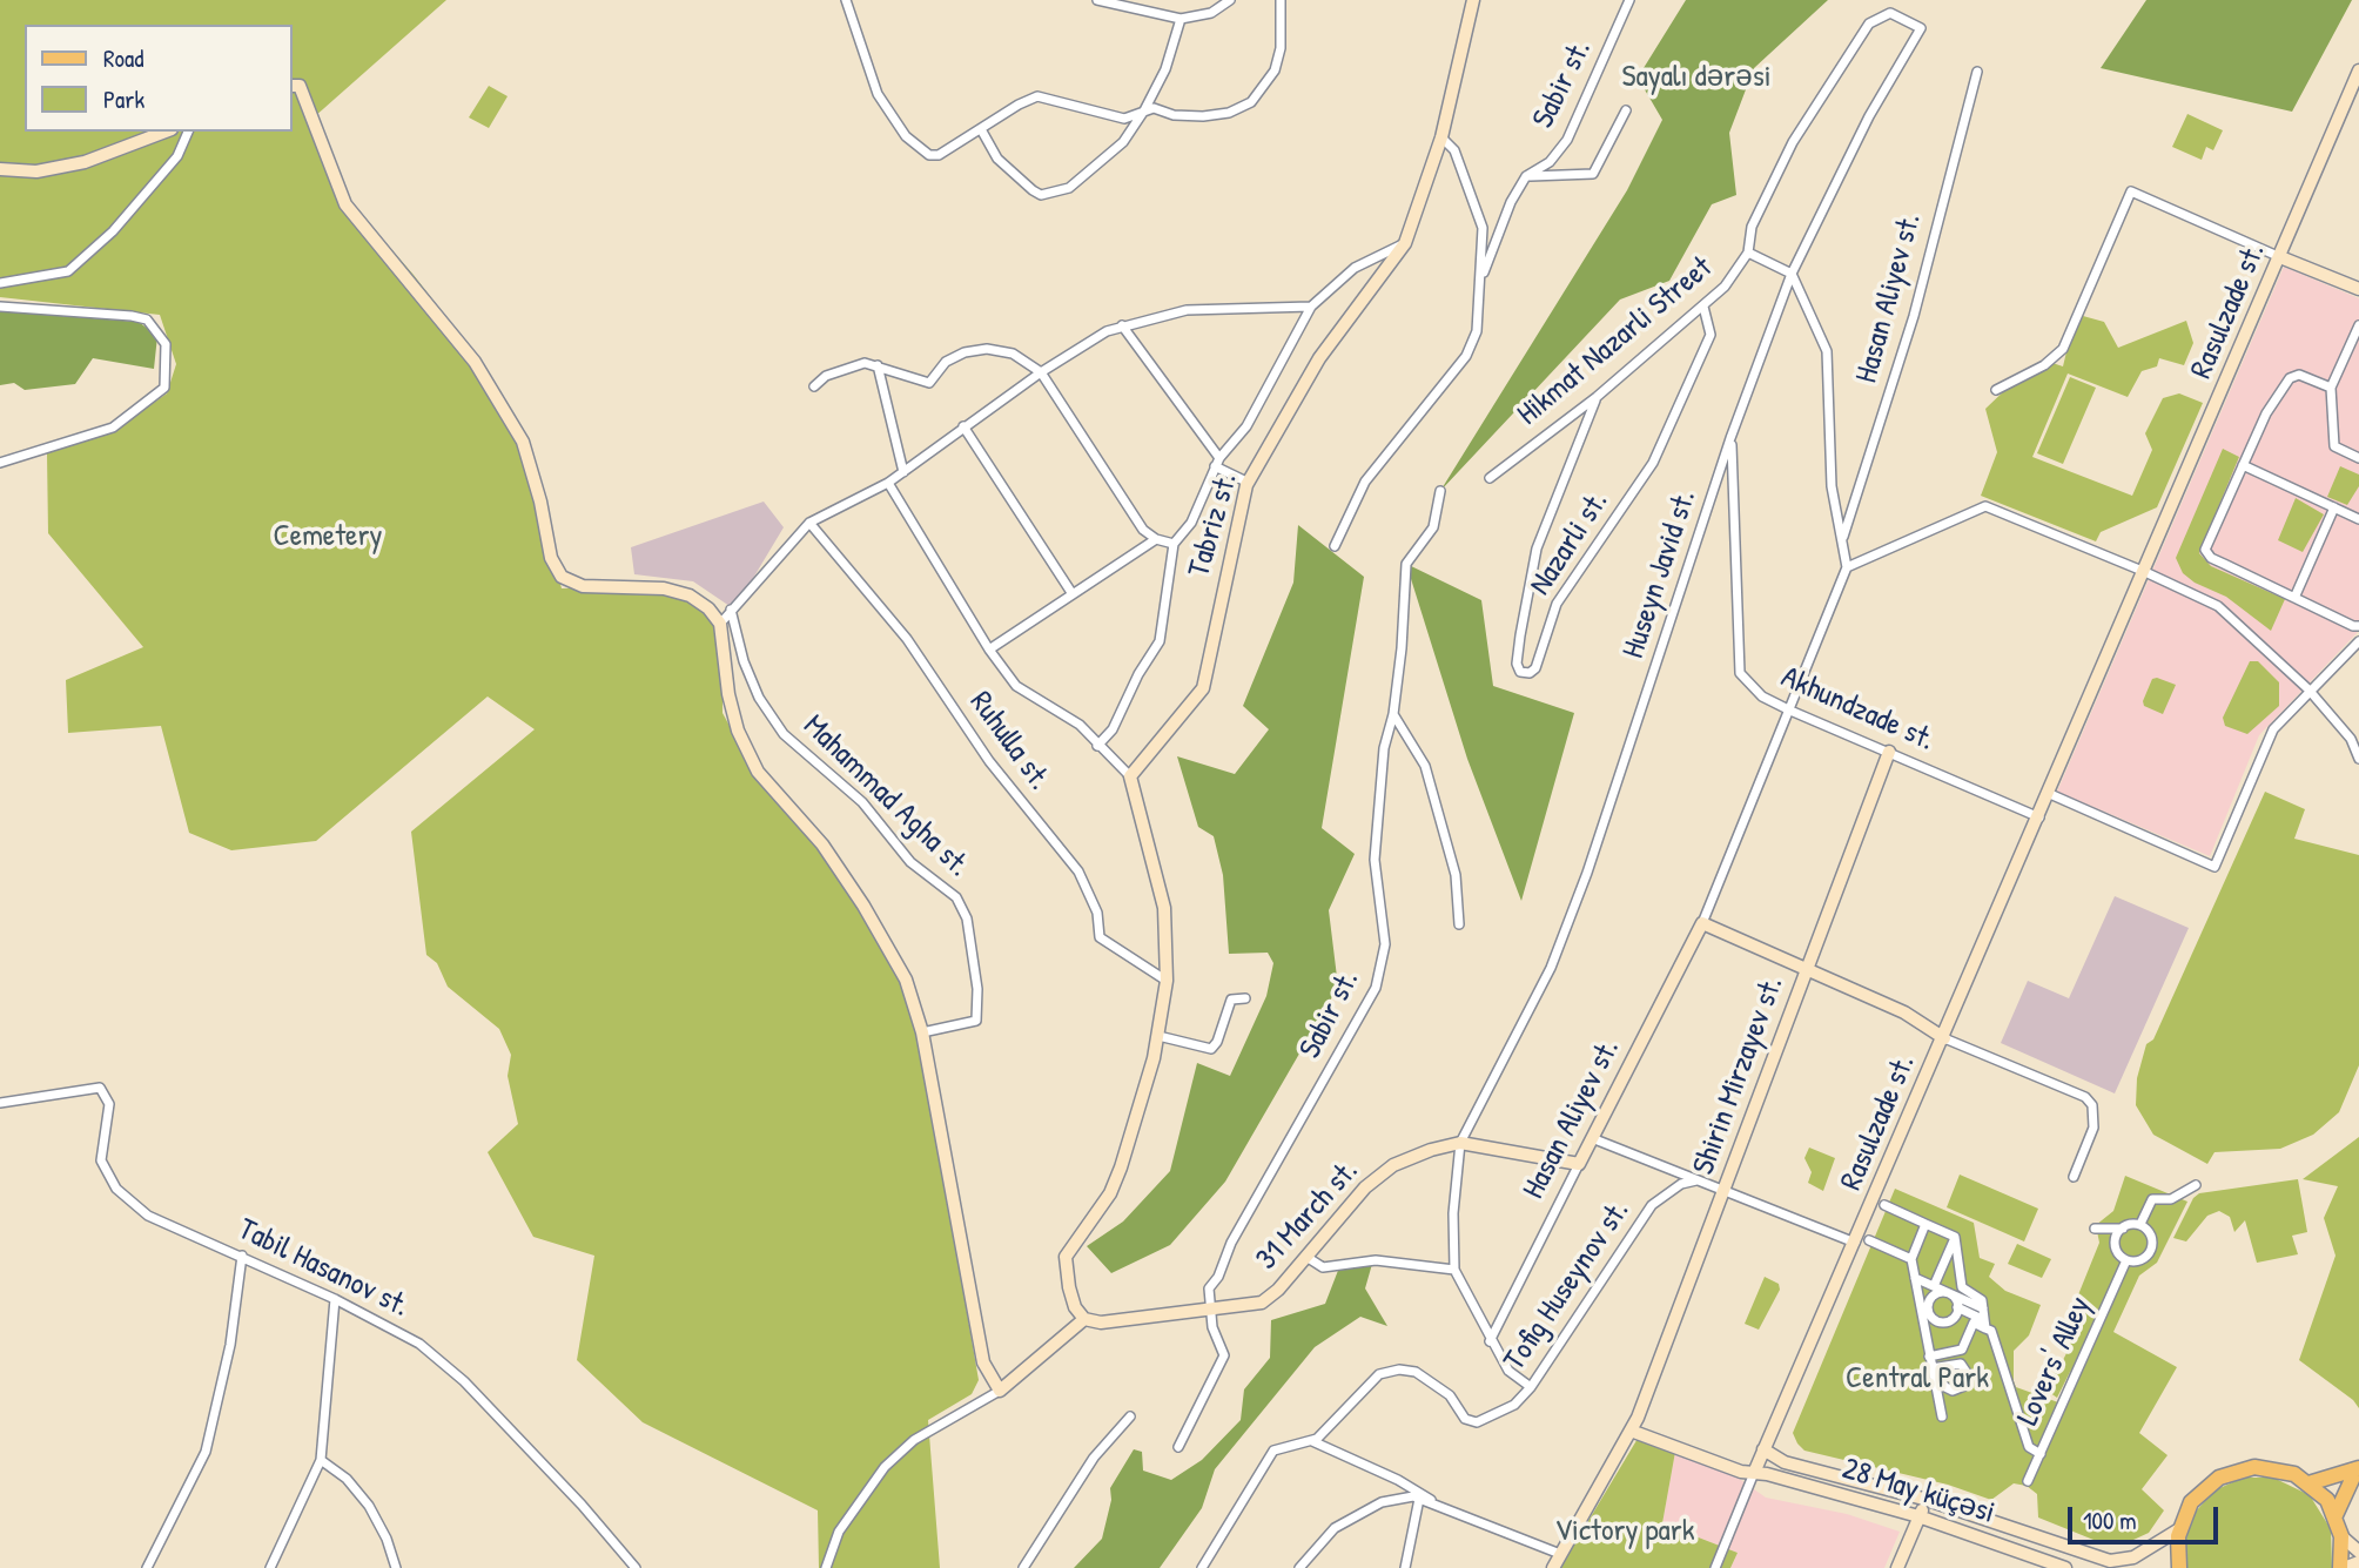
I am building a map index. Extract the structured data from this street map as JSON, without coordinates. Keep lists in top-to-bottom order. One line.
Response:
{"streets":{"street":["Sabir st.","Hasan Aliyev st.","Rasulzade st.","Hikmat Nazarli Street","Tabriz st.","Nazarli st.","Huseyn Javid st.","Akhundzade st.","Ruhulla st.","Mahammad Agha st.","Shirin Mirzayev st.","31 March st.","Tabil Hasanov st.","Tofig Huseynov st.","Lovers' Alley","28 May küçəsi"]},"crossings":[["Sabir st.","31 March st."],["Hasan Aliyev st.","Huseyn Javid st."],["Hasan Aliyev st.","Akhundzade st."],["Hasan Aliyev st.","31 March st."],["Rasulzade st.","Akhundzade st."],["Rasulzade st.","28 May küçəsi"],["Hikmat Nazarli Street","Nazarli st."],["Hikmat Nazarli Street","Huseyn Javid st."],["Huseyn Javid st.","Akhundzade st."],["Huseyn Javid st.","31 March st."],["Akhundzade st.","Shirin Mirzayev st."],["Shirin Mirzayev st.","28 May küçəsi"]],"parks":["Sayalı dərəsi","Cemetery","Central Park","Victory park"],"legend":["Road","Park"],"scale_bar":"100 m"}
